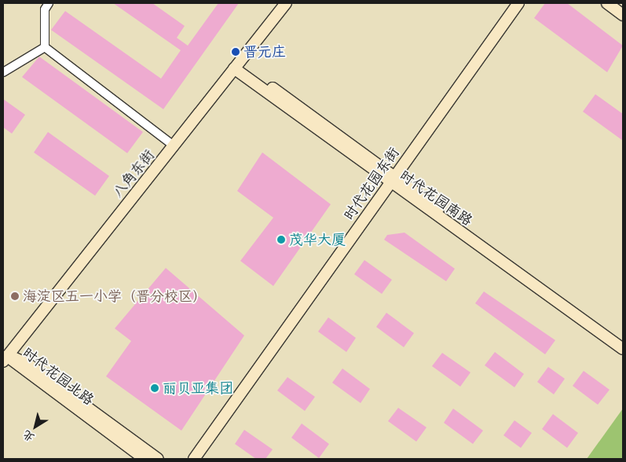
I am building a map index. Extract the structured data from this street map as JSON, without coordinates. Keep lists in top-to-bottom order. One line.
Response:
{"streets":{"street":["八角东街","时代花园东街","时代花园南路","时代花园北路"]},"crossings":[["八角东街","时代花园南路"],["八角东街","时代花园北路"],["时代花园东街","时代花园南路"]],"places":["晋元庄","茂华大厦","海淀区五一小学（晋分校区）","丽贝亚集团"],"north":"bottom left"}
